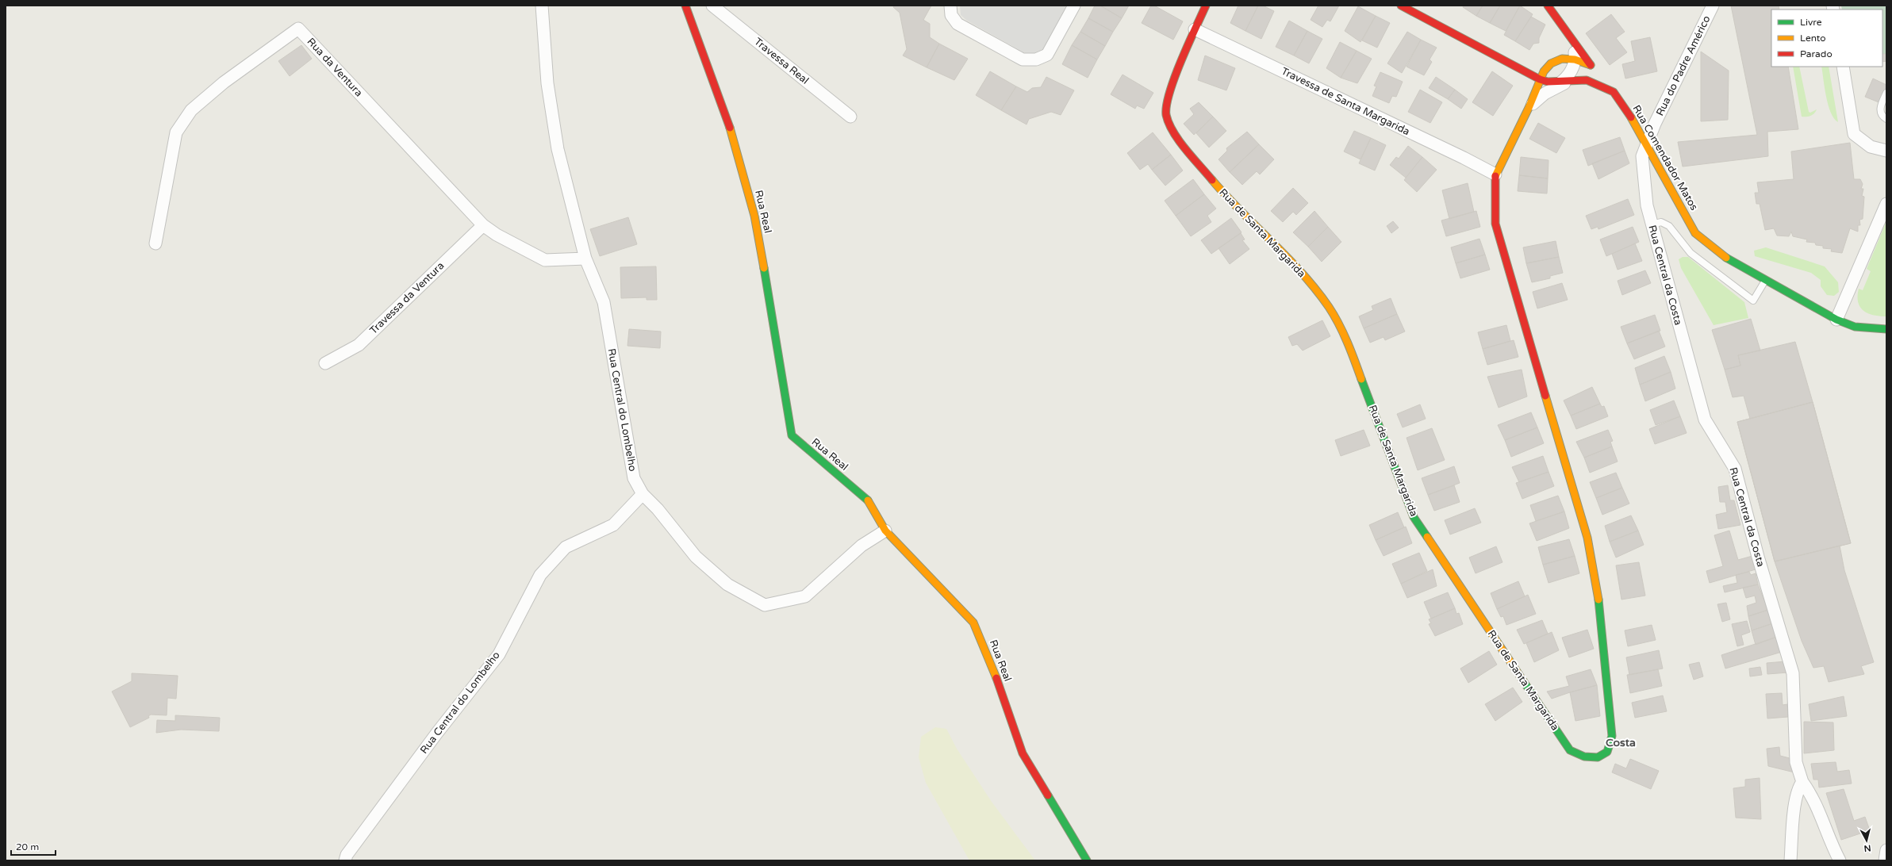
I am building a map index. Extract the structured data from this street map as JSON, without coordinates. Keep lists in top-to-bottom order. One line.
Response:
{"streets":{"street":["Travessa Real","Rua do Padre Américo","Rua da Ventura","Travessa de Santa Margarida","Rua Comendador Matos","Rua Real","Rua de Santa Margarida","Rua Central da Costa","Travessa da Ventura","Rua Central do Lombelho"]},"crossings":[["Rua do Padre Américo","Rua Comendador Matos"],["Rua do Padre Américo","Rua Central da Costa"],["Rua da Ventura","Travessa da Ventura"],["Rua da Ventura","Rua Central do Lombelho"],["Travessa de Santa Margarida","Rua de Santa Margarida"],["Rua Comendador Matos","Rua de Santa Margarida"],["Rua Comendador Matos","Rua Central da Costa"]],"districts":["Costa"],"legend":["Livre","Lento","Parado"],"scale_bar":"20 m","north":"bottom"}
